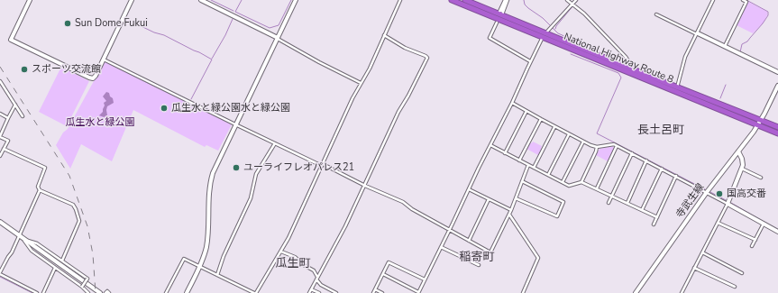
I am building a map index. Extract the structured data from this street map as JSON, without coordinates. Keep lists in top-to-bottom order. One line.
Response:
{"streets":{"highway":["National Highway Route 8"],"street":["寺武生線"]},"crossings":[["National Highway Route 8","寺武生線"]],"districts":["長土呂町","稲寄町","瓜生町"],"parks":["瓜生水と緑公園"],"places":["Sun Dome Fukui","スポーツ交流館","瓜生水と緑公園水と緑公園","ユーライフレオパレス21","国高交番"]}
